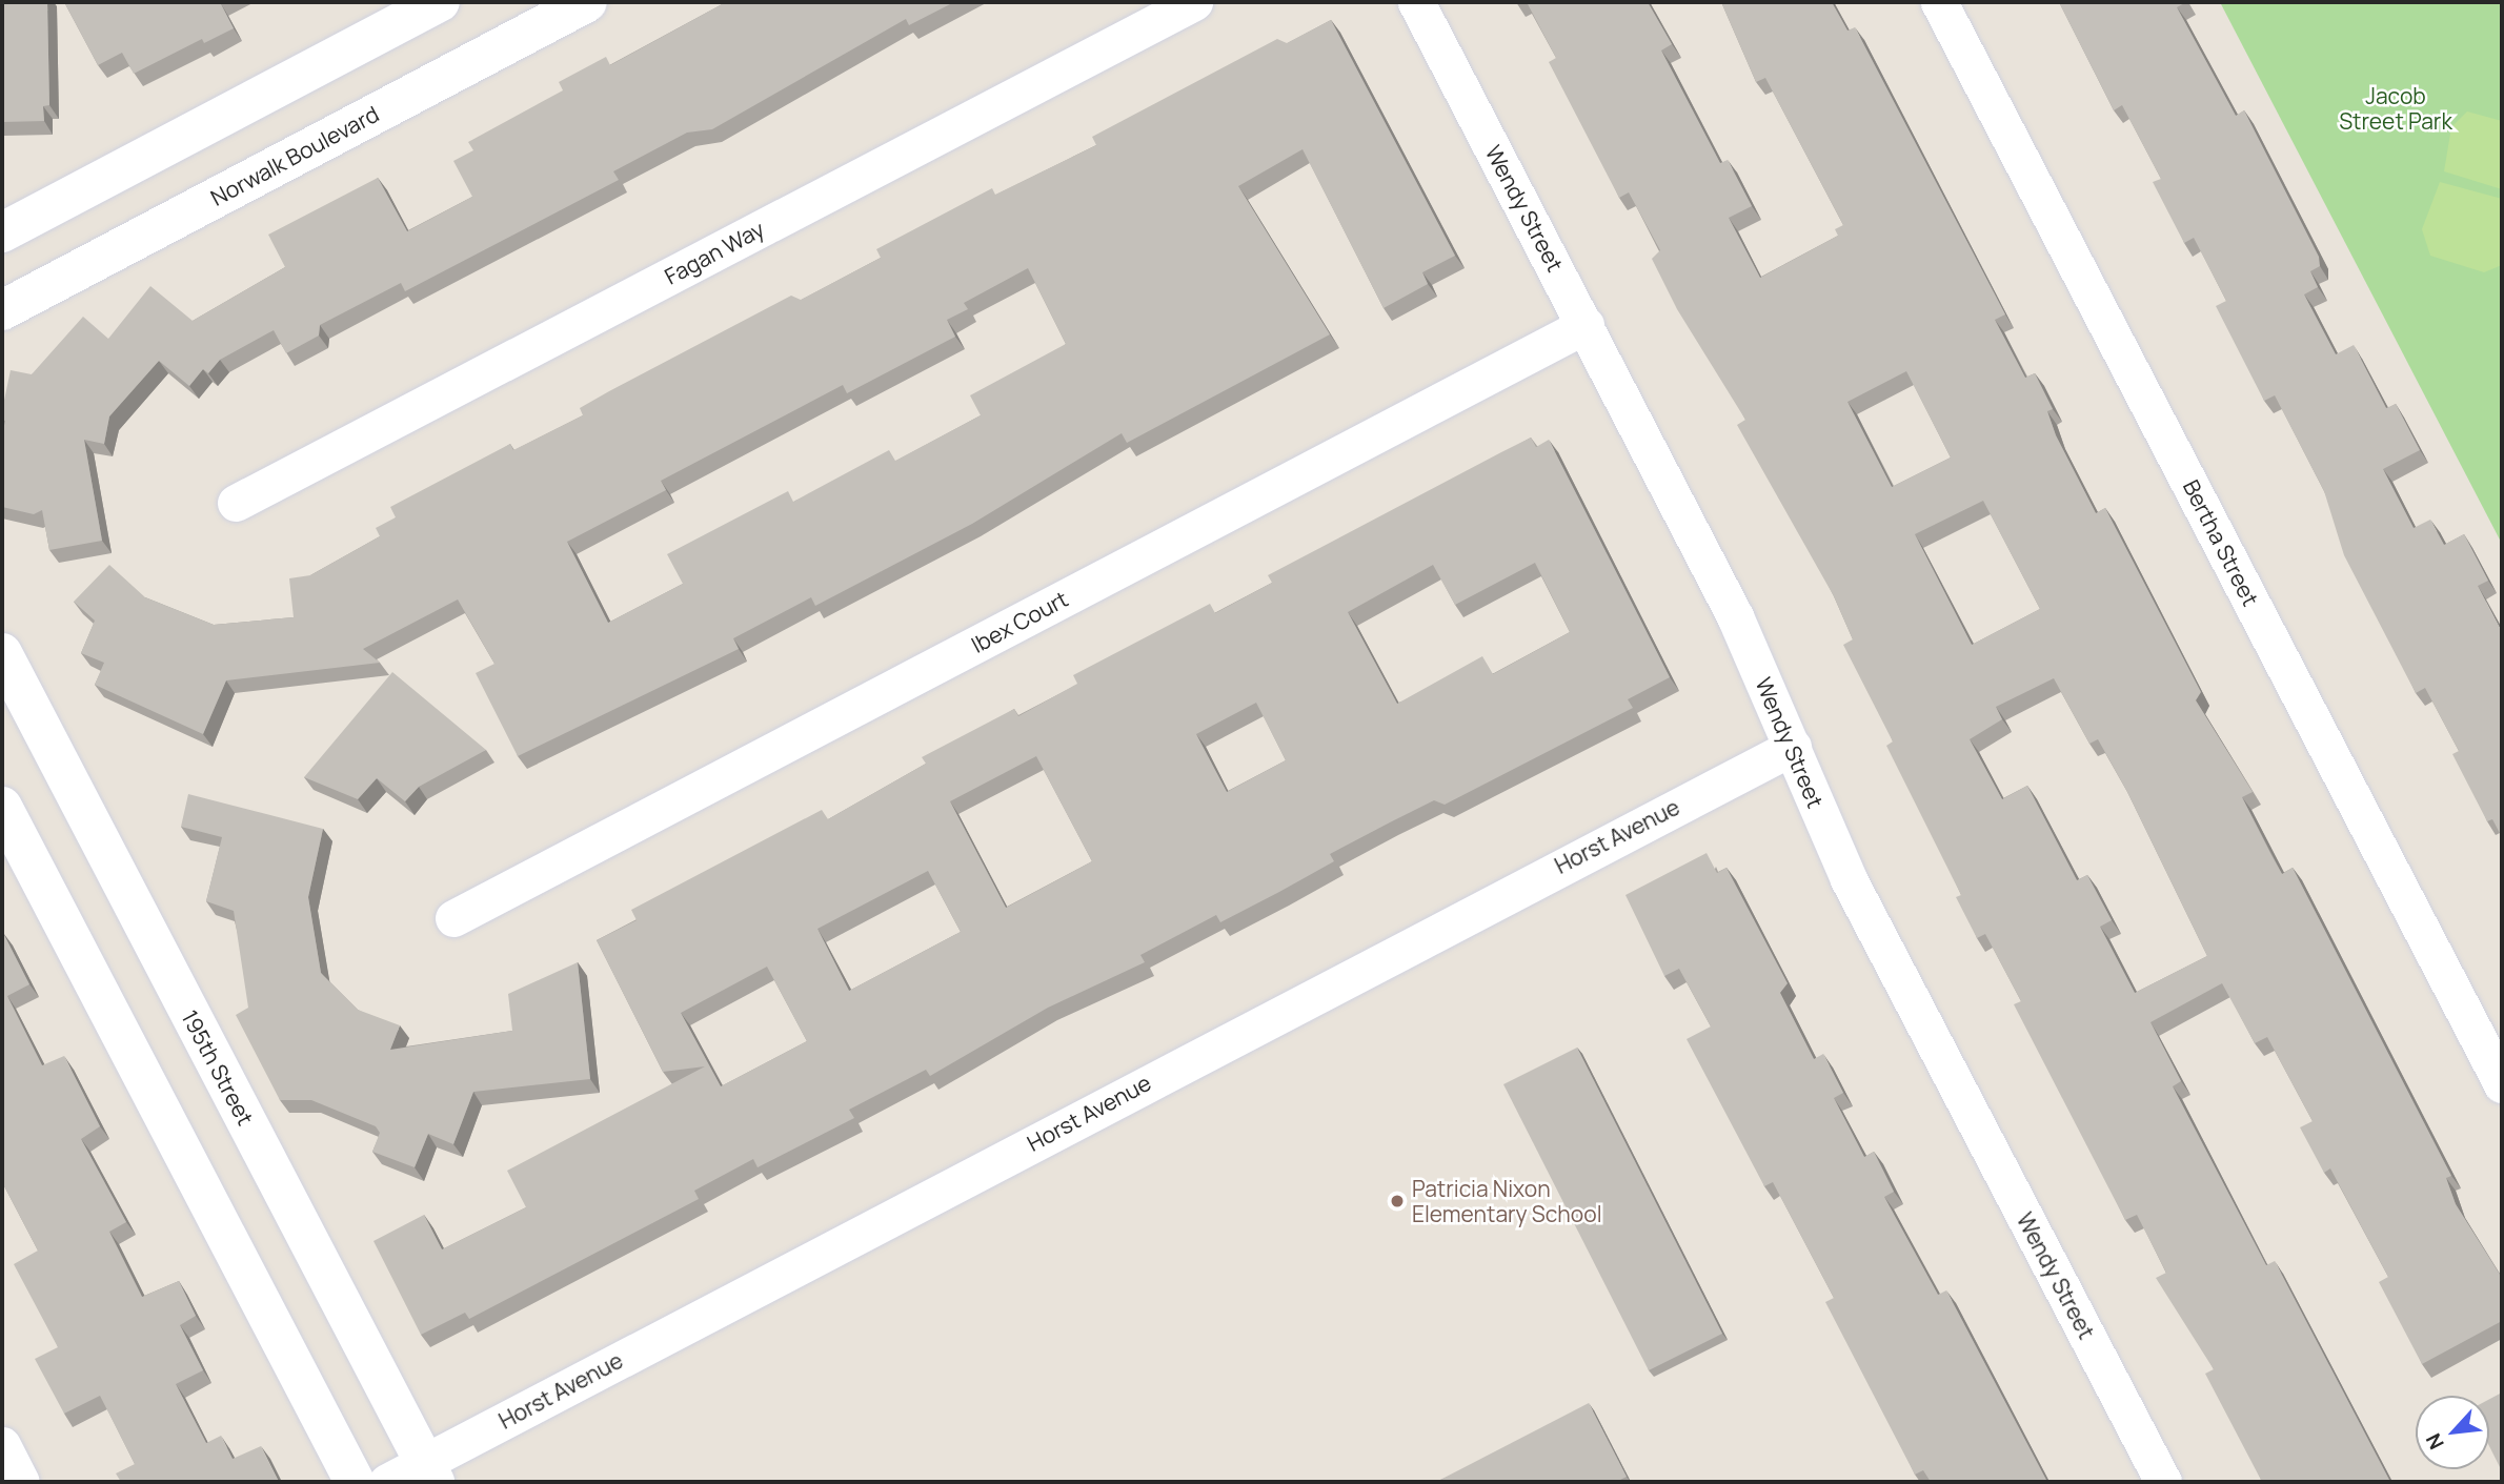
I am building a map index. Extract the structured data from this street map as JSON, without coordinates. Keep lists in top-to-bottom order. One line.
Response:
{"streets":{"street":["Norwalk Boulevard","Wendy Street","Fagan Way","Bertha Street","Ibex Court","Horst Avenue","195th Street"]},"crossings":[["Wendy Street","Ibex Court"],["Wendy Street","Horst Avenue"],["Horst Avenue","195th Street"]],"parks":["Jacob Street Park"],"places":["Patricia Nixon Elementary School"],"north":"bottom left"}
